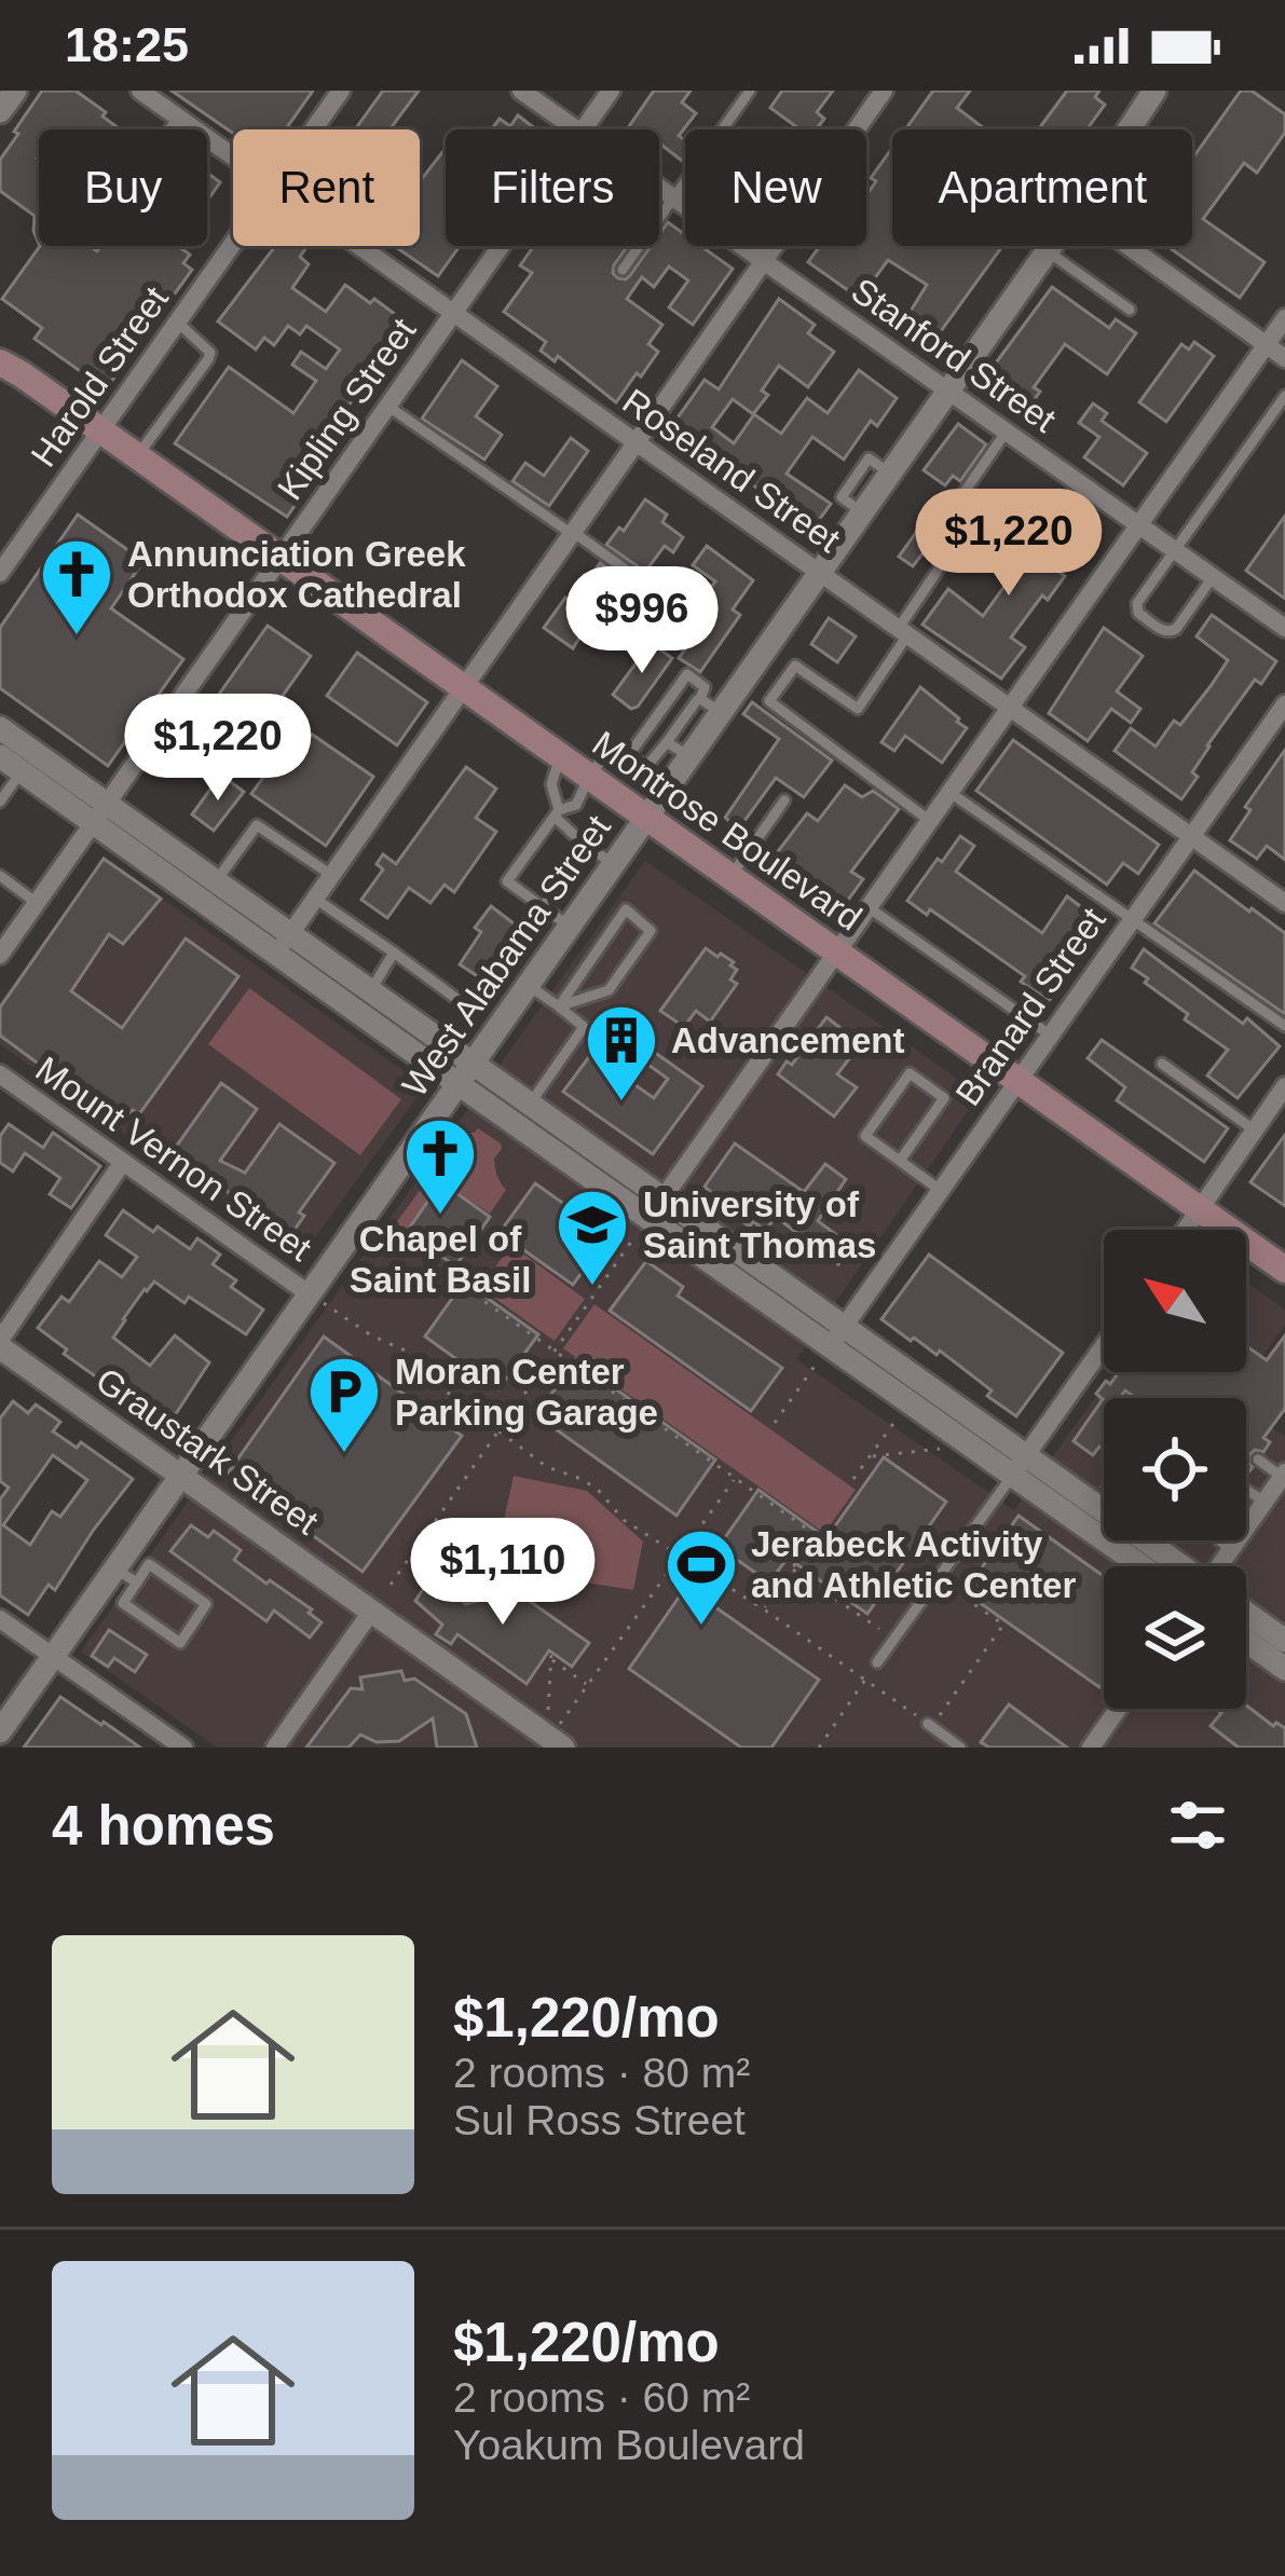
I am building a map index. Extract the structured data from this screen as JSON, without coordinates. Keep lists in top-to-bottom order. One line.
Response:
{"streets":{"main road":["Montrose Boulevard"],"street":["Stanford Street","Harold Street","Kipling Street","Roseland Street","West Alabama Street","Branard Street","Mount Vernon Street","Graustark Street"]},"crossings":[["Stanford Street","West Alabama Street"],["Harold Street","Montrose Boulevard"],["Kipling Street","Roseland Street"],["Kipling Street","Montrose Boulevard"],["Roseland Street","West Alabama Street"],["Roseland Street","Branard Street"],["Montrose Boulevard","West Alabama Street"],["Montrose Boulevard","Branard Street"],["West Alabama Street","Mount Vernon Street"],["West Alabama Street","Graustark Street"]],"places":{"church":["Annunciation Greek Orthodox Cathedral","Chapel of Saint Basil"],"building":["Advancement"],"school or university":["University of Saint Thomas"],"parking":["Moran Center Parking Garage"],"sports":["Jerabeck Activity and Athletic Center"]},"north":"top left","page":{"status":"18:25","chip":["Buy","Rent","Filters","New","Apartment"],"price":["$1,220","$996","$1,220","$1,110"],"heading":"4 homes","list":[{"name":"$1,220/mo","note":"2 rooms · 80 m² · Sul Ross Street"},{"name":"$1,220/mo","note":"2 rooms · 60 m² · Yoakum Boulevard"}]}}
